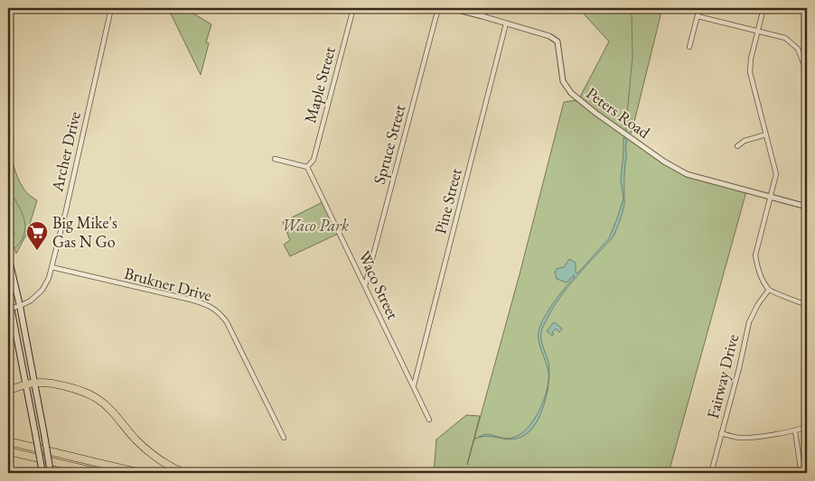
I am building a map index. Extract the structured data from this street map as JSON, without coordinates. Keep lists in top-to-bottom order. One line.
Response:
{"streets":{"street":["Maple Street","Peters Road","Spruce Street","Archer Drive","Pine Street","Brukner Drive","Waco Street","Fairway Drive"]},"crossings":[["Maple Street","Waco Street"],["Peters Road","Pine Street"],["Spruce Street","Waco Street"],["Archer Drive","Brukner Drive"],["Pine Street","Waco Street"]],"parks":["Waco Park"],"places":{"supermarket":["Big Mike's Gas N Go"]}}
